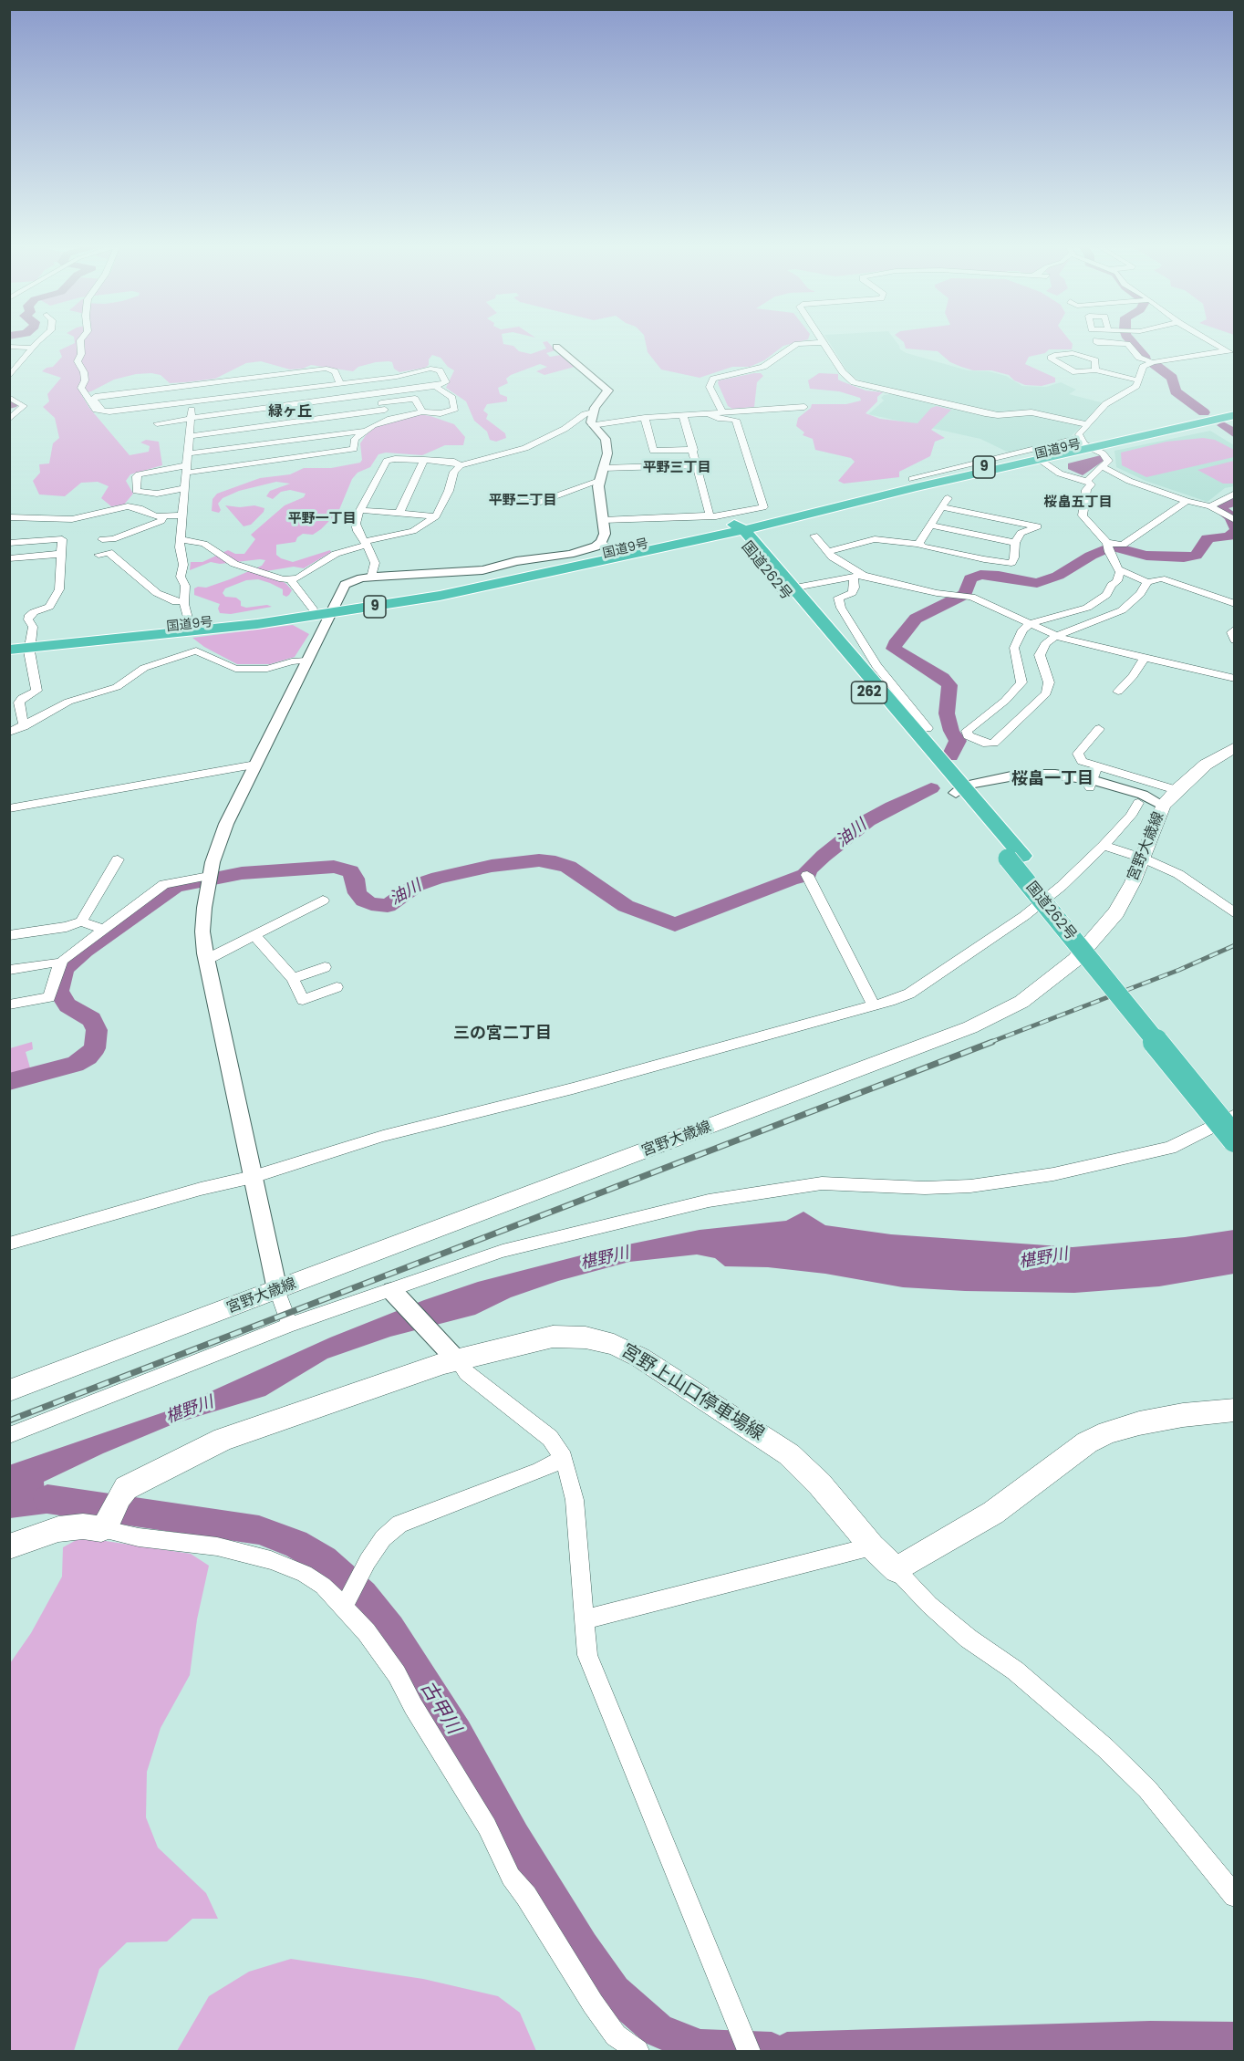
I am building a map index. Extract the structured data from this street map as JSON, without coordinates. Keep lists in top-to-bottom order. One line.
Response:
{"streets":{"highway":["国道9号","9","国道262号","262"],"main road":["宮野大歳線","宮野上山口停車場線"]},"crossings":[["国道9号","国道262号"]],"districts":["緑ヶ丘","平野三丁目","平野二丁目","桜畠五丁目","平野一丁目","桜畠一丁目","三の宮二丁目"],"water":["油川","椹野川","古甲川"]}
